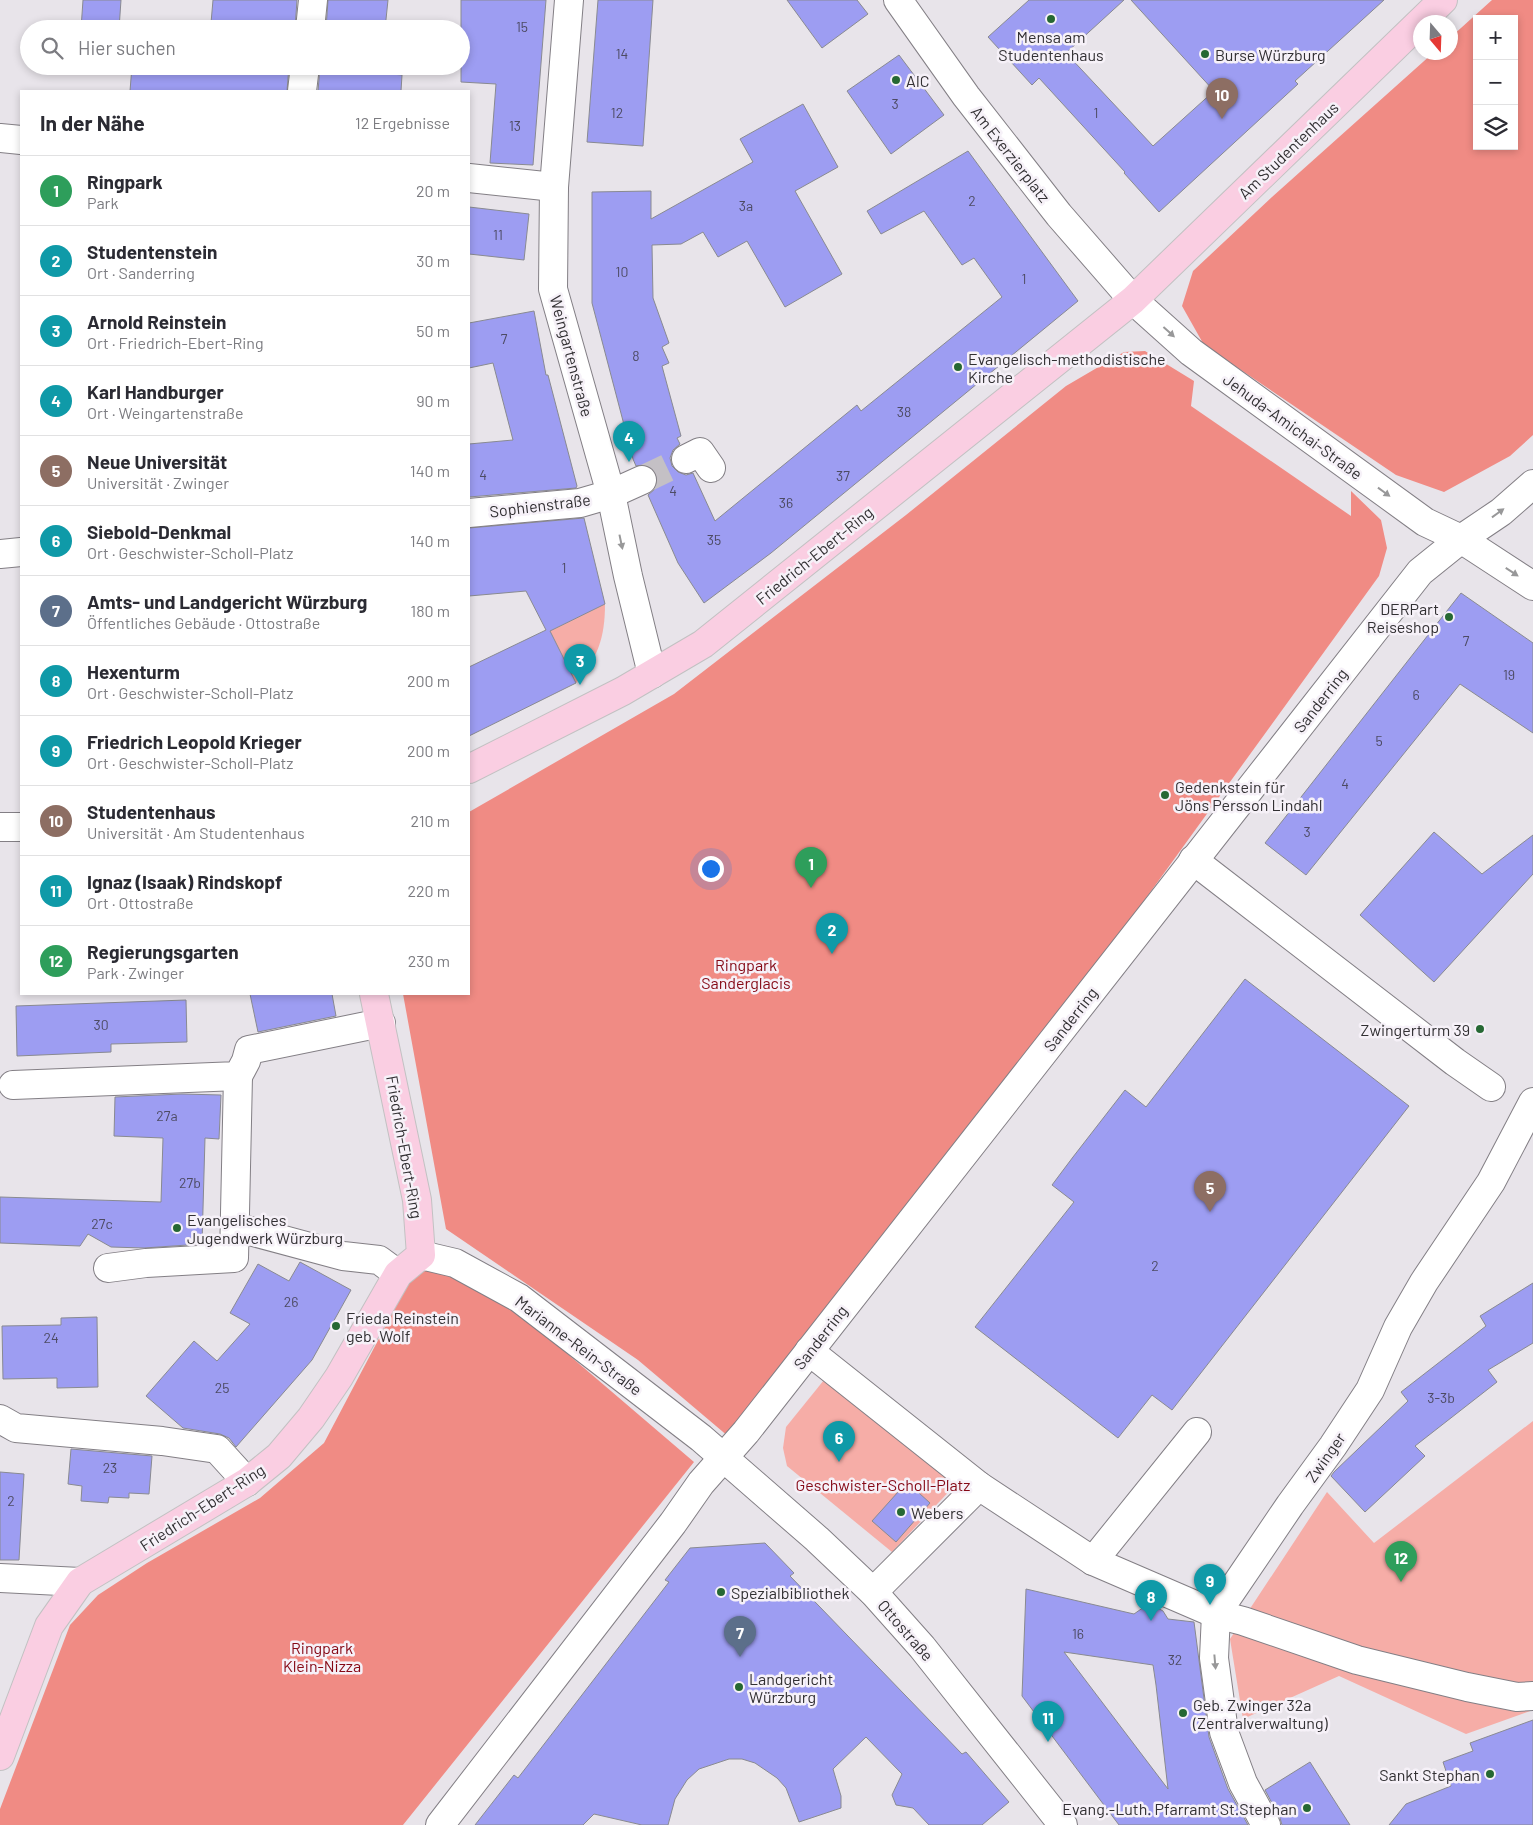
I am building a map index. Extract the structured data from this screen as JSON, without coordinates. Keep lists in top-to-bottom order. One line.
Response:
{"streets":{"main road":["Am Studentenhaus","Friedrich-Ebert-Ring"],"street":["Am Exerzierplatz","Weingartenstraße","Jehuda-Amichai-Straße","Sophienstraße","Sanderring","Marianne-Rein-Straße","Zwinger","Ottostraße"]},"crossings":[["Am Studentenhaus","Am Exerzierplatz"],["Am Studentenhaus","Jehuda-Amichai-Straße"],["Am Studentenhaus","Friedrich-Ebert-Ring"],["Am Exerzierplatz","Jehuda-Amichai-Straße"],["Am Exerzierplatz","Friedrich-Ebert-Ring"],["Weingartenstraße","Sophienstraße"],["Weingartenstraße","Friedrich-Ebert-Ring"],["Jehuda-Amichai-Straße","Friedrich-Ebert-Ring"],["Jehuda-Amichai-Straße","Sanderring"],["Friedrich-Ebert-Ring","Marianne-Rein-Straße"],["Sanderring","Marianne-Rein-Straße"],["Sanderring","Ottostraße"],["Marianne-Rein-Straße","Ottostraße"]],"one_way":["Jehuda-Amichai-Straße"],"parks":["Ringpark Sanderglacis","Geschwister-Scholl-Platz","Ringpark Klein-Nizza"],"places":["Mensa am Studentenhaus","Burse Würzburg","AIC","Evangelisch-methodistische Kirche","DERPart Reiseshop","Gedenkstein für Jöns Persson Lindahl","Zwingerturm 39","Evangelisches Jugendwerk Würzburg","Frieda Reinstein geb. Wolf","Webers","Spezialbibliothek","Landgericht Würzburg","Geb. Zwinger 32a (Zentralverwaltung)","Sankt Stephan","Evang.-Luth. Pfarramt St.Stephan"],"house_numbers":["15","14","3","12","1","13","2","3a","11","10","1","7","8","38","4","37","4","36","35","1","7","19","6","5","4","3","30","27a","27b","27c","2","26","24","25","3-3b","23","2","16","32"],"north":"bottom","page":{"map_buttons":["+","−"],"search":"Hier suchen","pins":["10","4","3","1","2","5","6","12","9","8","7","11"],"heading":["In der Nähe","12 Ergebnisse"],"list":[{"mark":"1","name":"Ringpark","note":"Park","value":"20 m"},{"mark":"2","name":"Studentenstein","note":"Ort · Sanderring","value":"30 m"},{"mark":"3","name":"Arnold Reinstein","note":"Ort · Friedrich-Ebert-Ring","value":"50 m"},{"mark":"4","name":"Karl Handburger","note":"Ort · Weingartenstraße","value":"90 m"},{"mark":"5","name":"Neue Universität","note":"Universität · Zwinger","value":"140 m"},{"mark":"6","name":"Siebold-Denkmal","note":"Ort · Geschwister-Scholl-Platz","value":"140 m"},{"mark":"7","name":"Amts- und Landgericht Würzburg","note":"Öffentliches Gebäude · Ottostraße","value":"180 m"},{"mark":"8","name":"Hexenturm","note":"Ort · Geschwister-Scholl-Platz","value":"200 m"},{"mark":"9","name":"Friedrich Leopold Krieger","note":"Ort · Geschwister-Scholl-Platz","value":"200 m"},{"mark":"10","name":"Studentenhaus","note":"Universität · Am Studentenhaus","value":"210 m"},{"mark":"11","name":"Ignaz (Isaak) Rindskopf","note":"Ort · Ottostraße","value":"220 m"},{"mark":"12","name":"Regierungsgarten","note":"Park · Zwinger","value":"230 m"}]}}
